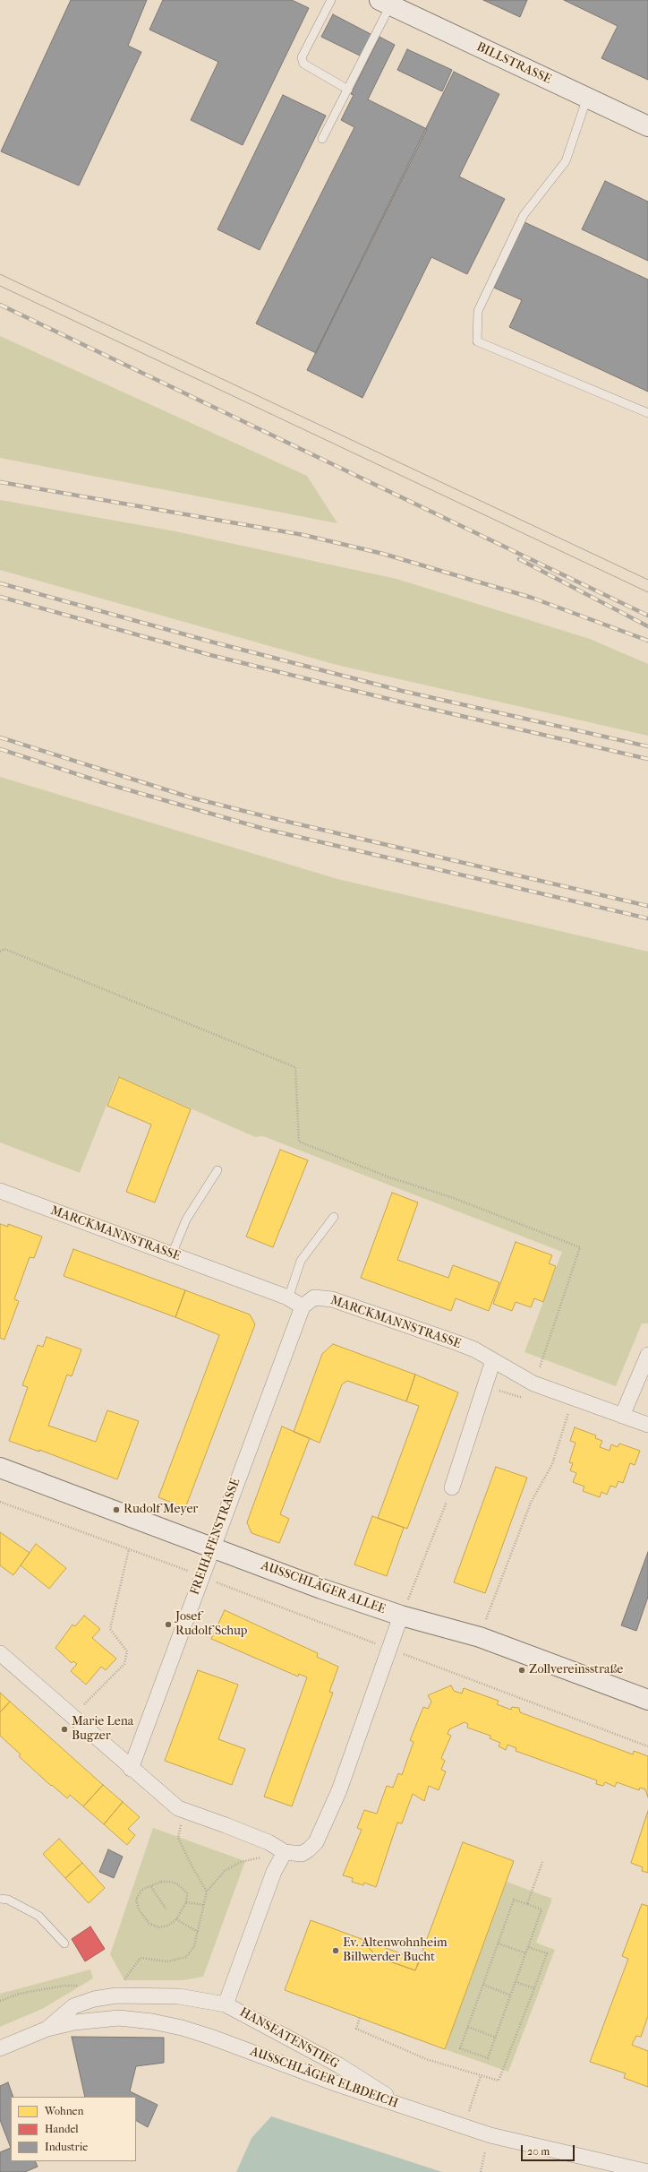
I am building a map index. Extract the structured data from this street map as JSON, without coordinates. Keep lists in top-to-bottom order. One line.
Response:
{"streets":{"street":["BILLSTRASSE","MARCKMANNSTRASSE","FREIHAFENSTRASSE","AUSSCHLÄGER ALLEE","HANSEATENSTIEG","AUSSCHLÄGER ELBDEICH"]},"crossings":[["MARCKMANNSTRASSE","FREIHAFENSTRASSE"],["FREIHAFENSTRASSE","AUSSCHLÄGER ALLEE"],["HANSEATENSTIEG","AUSSCHLÄGER ELBDEICH"]],"places":["Rudolf Meyer","Josef Rudolf Schup","Zollvereinsstraße","Marie Lena Bugzer","Ev. Altenwohnheim Billwerder Bucht"],"legend":["Wohnen","Handel","Industrie"],"scale_bar":"20 m"}
